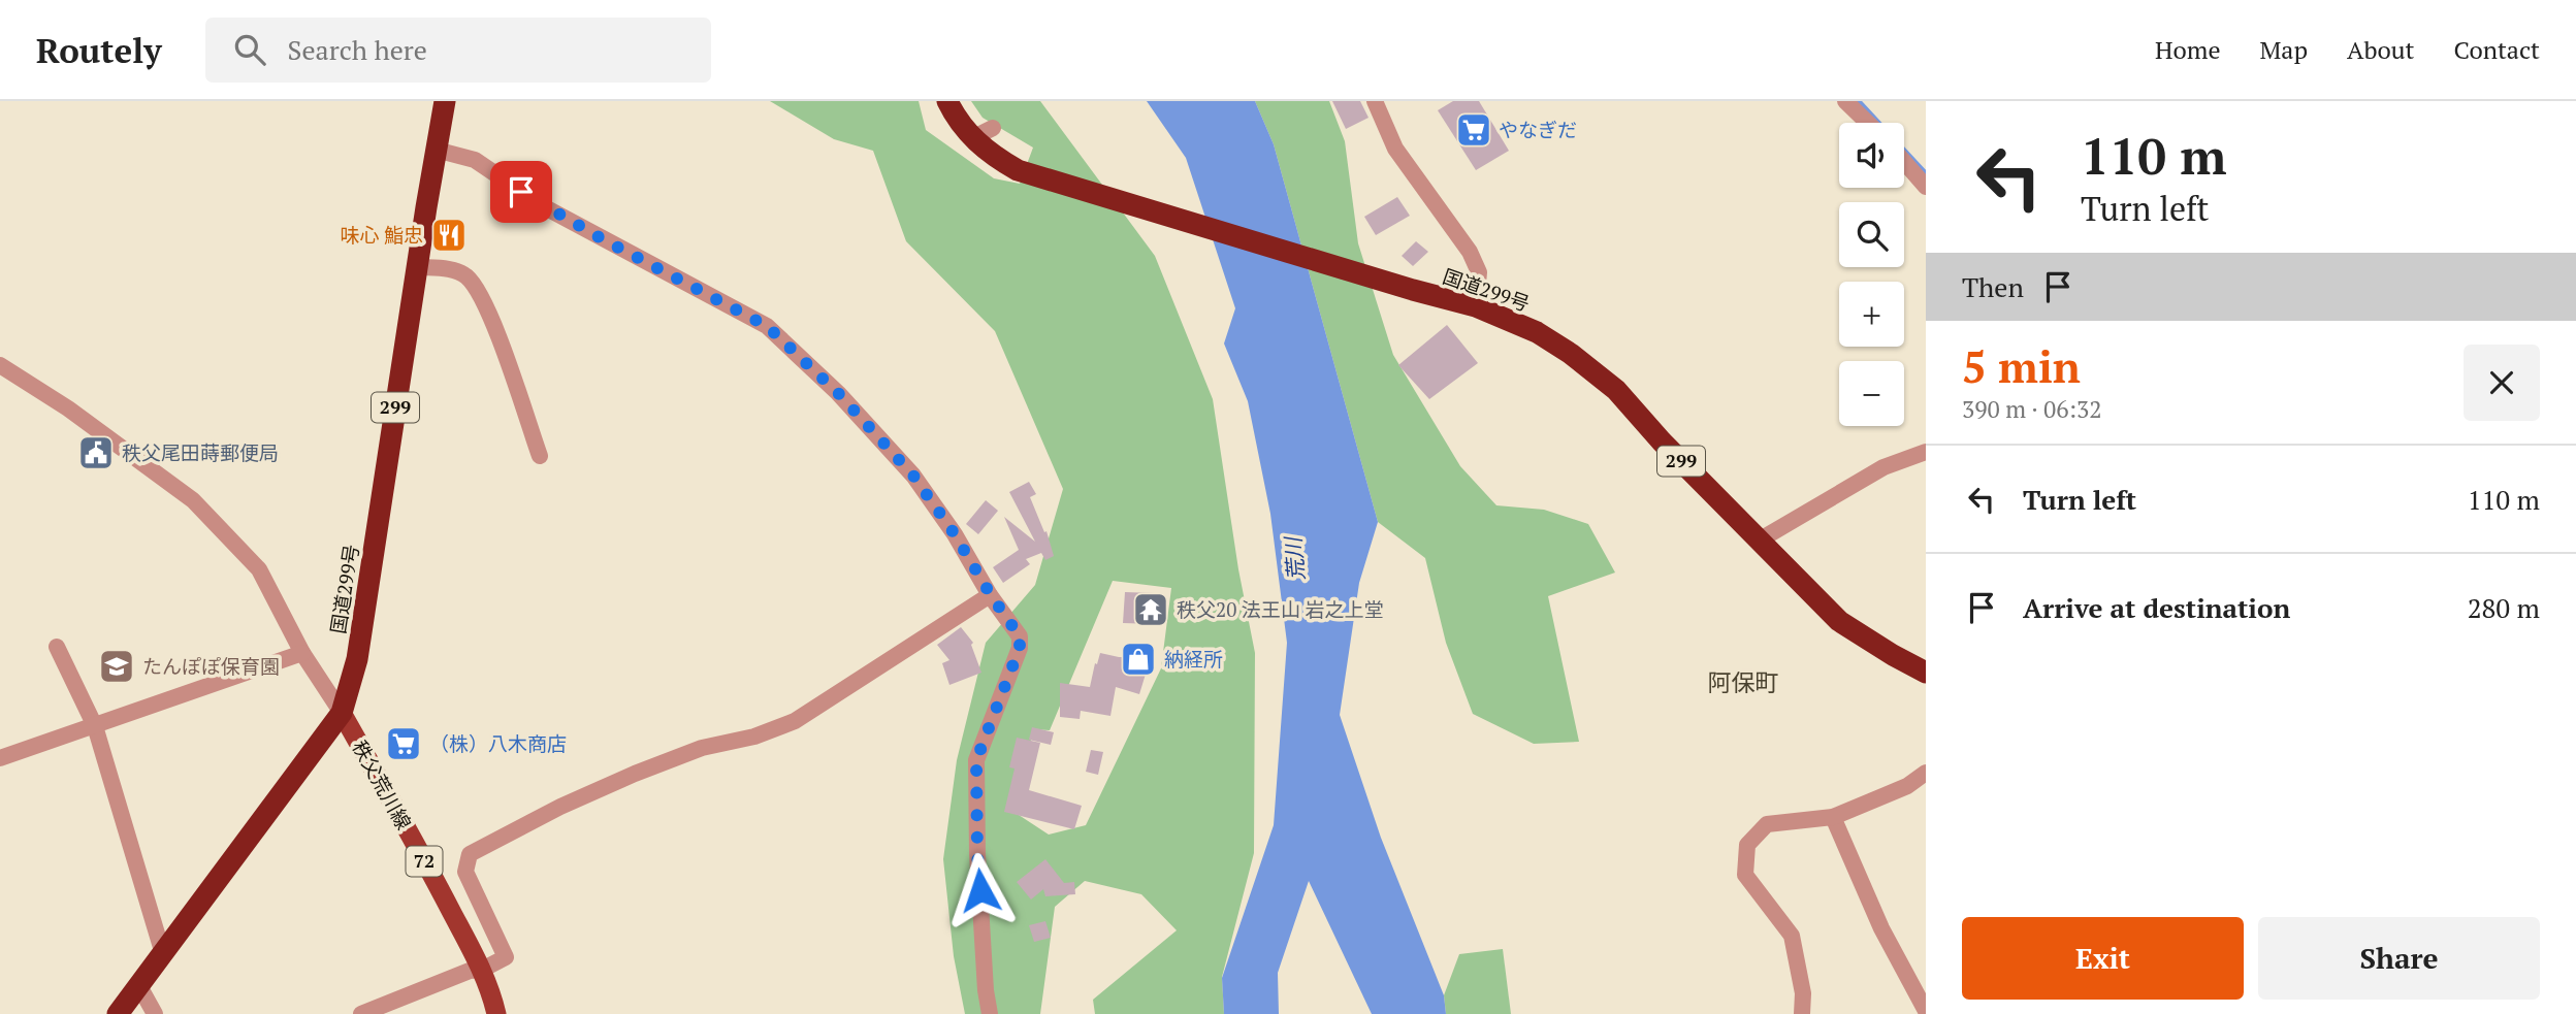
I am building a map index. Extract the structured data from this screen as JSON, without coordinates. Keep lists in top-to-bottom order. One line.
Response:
{"streets":{"highway":["国道299号","299"],"main road":["秩父荒川線","72"]},"crossings":[["国道299号","秩父荒川線"]],"districts":["阿保町"],"water":["荒川"],"places":{"supermarket":["やなぎだ","（株）八木商店"],"restaurant":["味心 鮨忠"],"public building":["秩父尾田蒔郵便局"],"temple":["秩父20 法王山 岩之上堂"],"shop":["納経所"],"school or university":["たんぽぽ保育園"]},"page":{"header":"Routely","search":"Search here","nav":["Home","Map","About","Contact"],"turn":["110 m","Turn left"],"map_buttons":["+","−"],"then":"Then","heading":["5 min","390 m · 06:32"],"list":[{"name":"Turn left","value":"110 m"},{"name":"Arrive at destination","value":"280 m"}],"buttons":["Exit","Share"]}}
